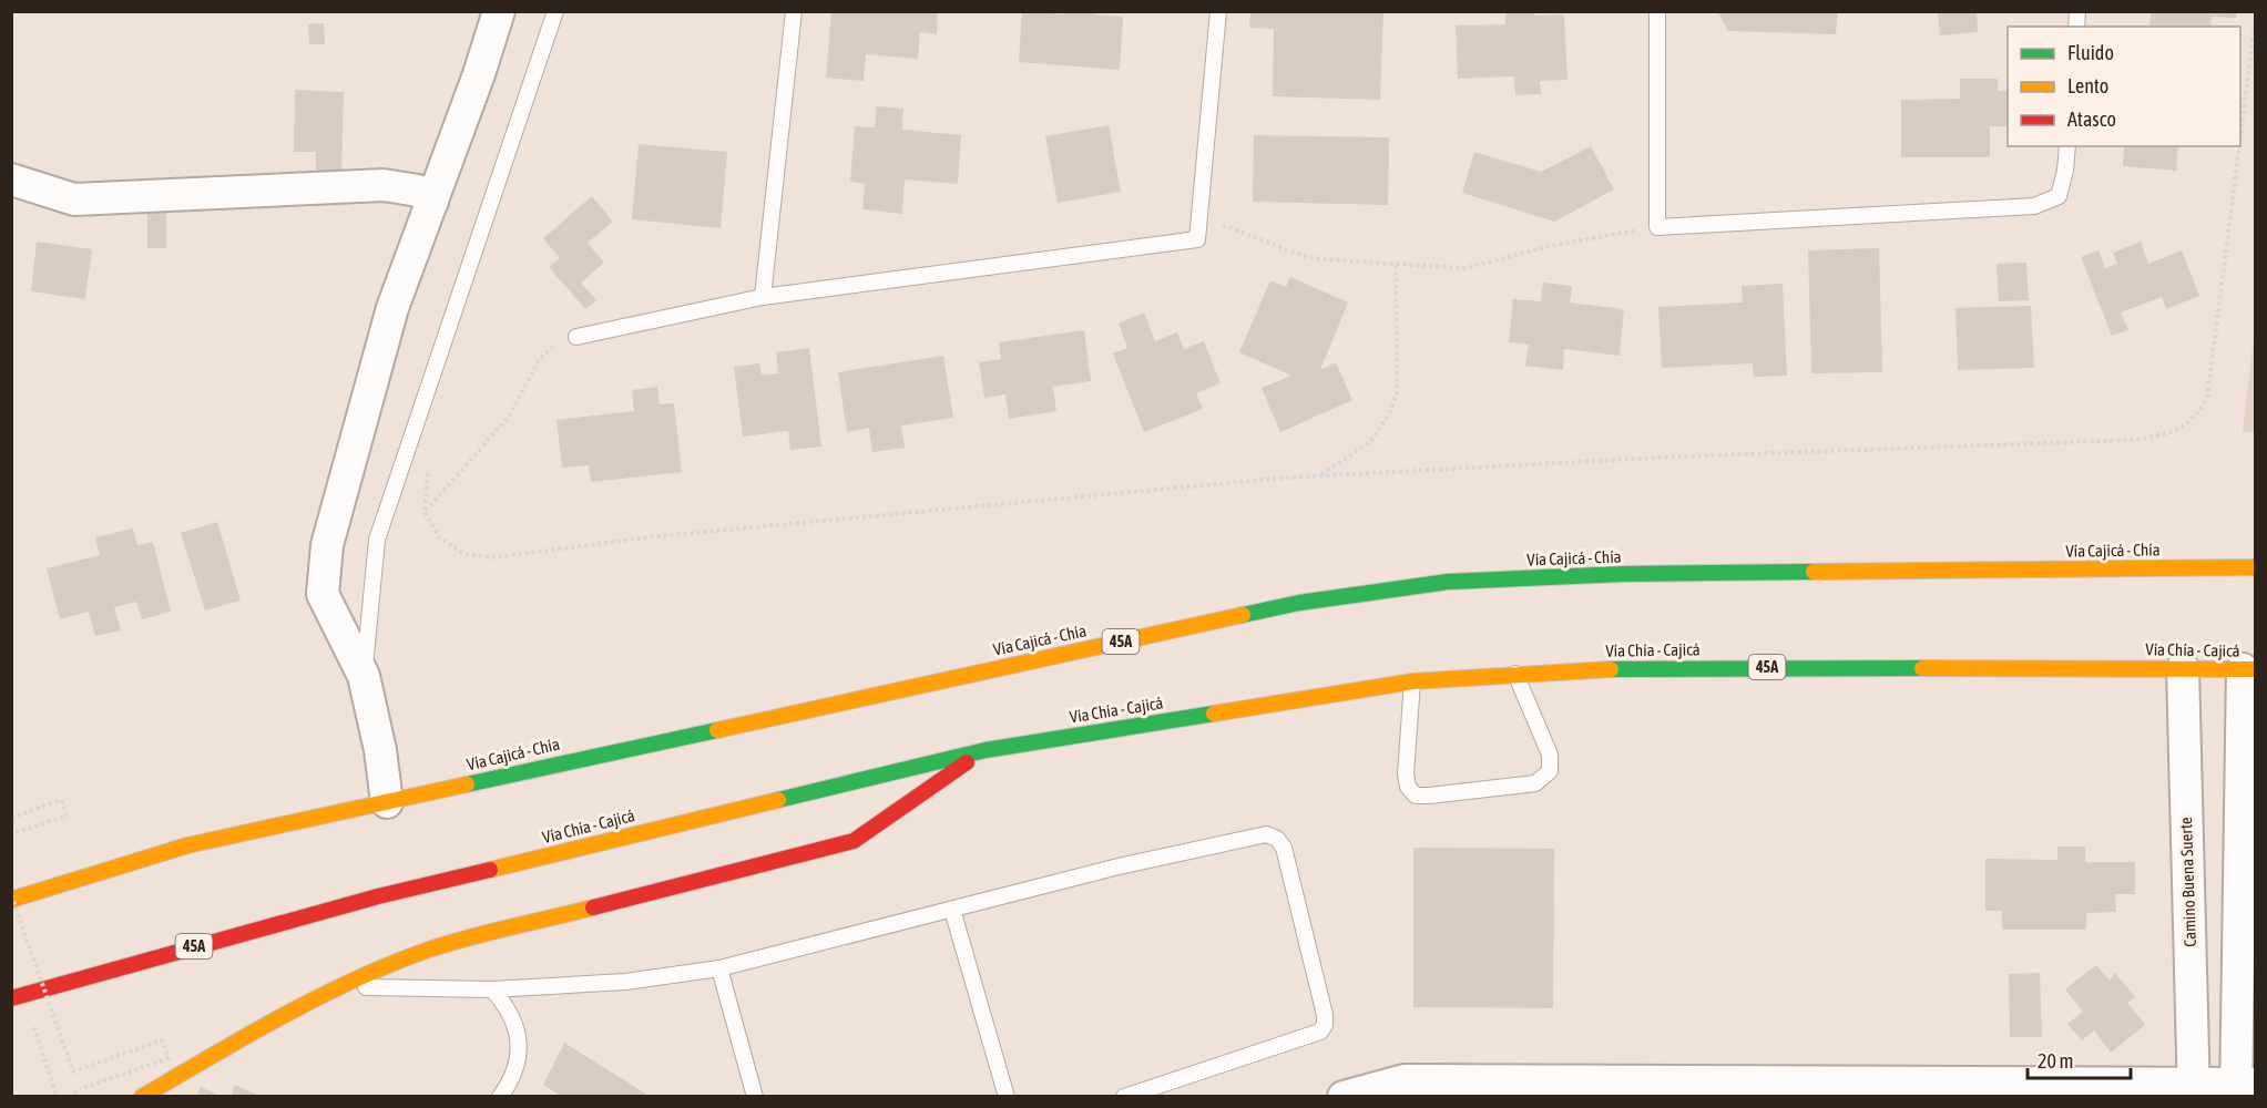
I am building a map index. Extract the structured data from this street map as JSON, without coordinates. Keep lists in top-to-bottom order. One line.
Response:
{"streets":{"highway":["Vía Cajicá - Chía","45A","Vía Chía - Cajicá"],"street":["Camino Buena Suerte"]},"crossings":[["Vía Chía - Cajicá","Camino Buena Suerte"]],"legend":["Fluido","Lento","Atasco"],"scale_bar":"20 m"}
